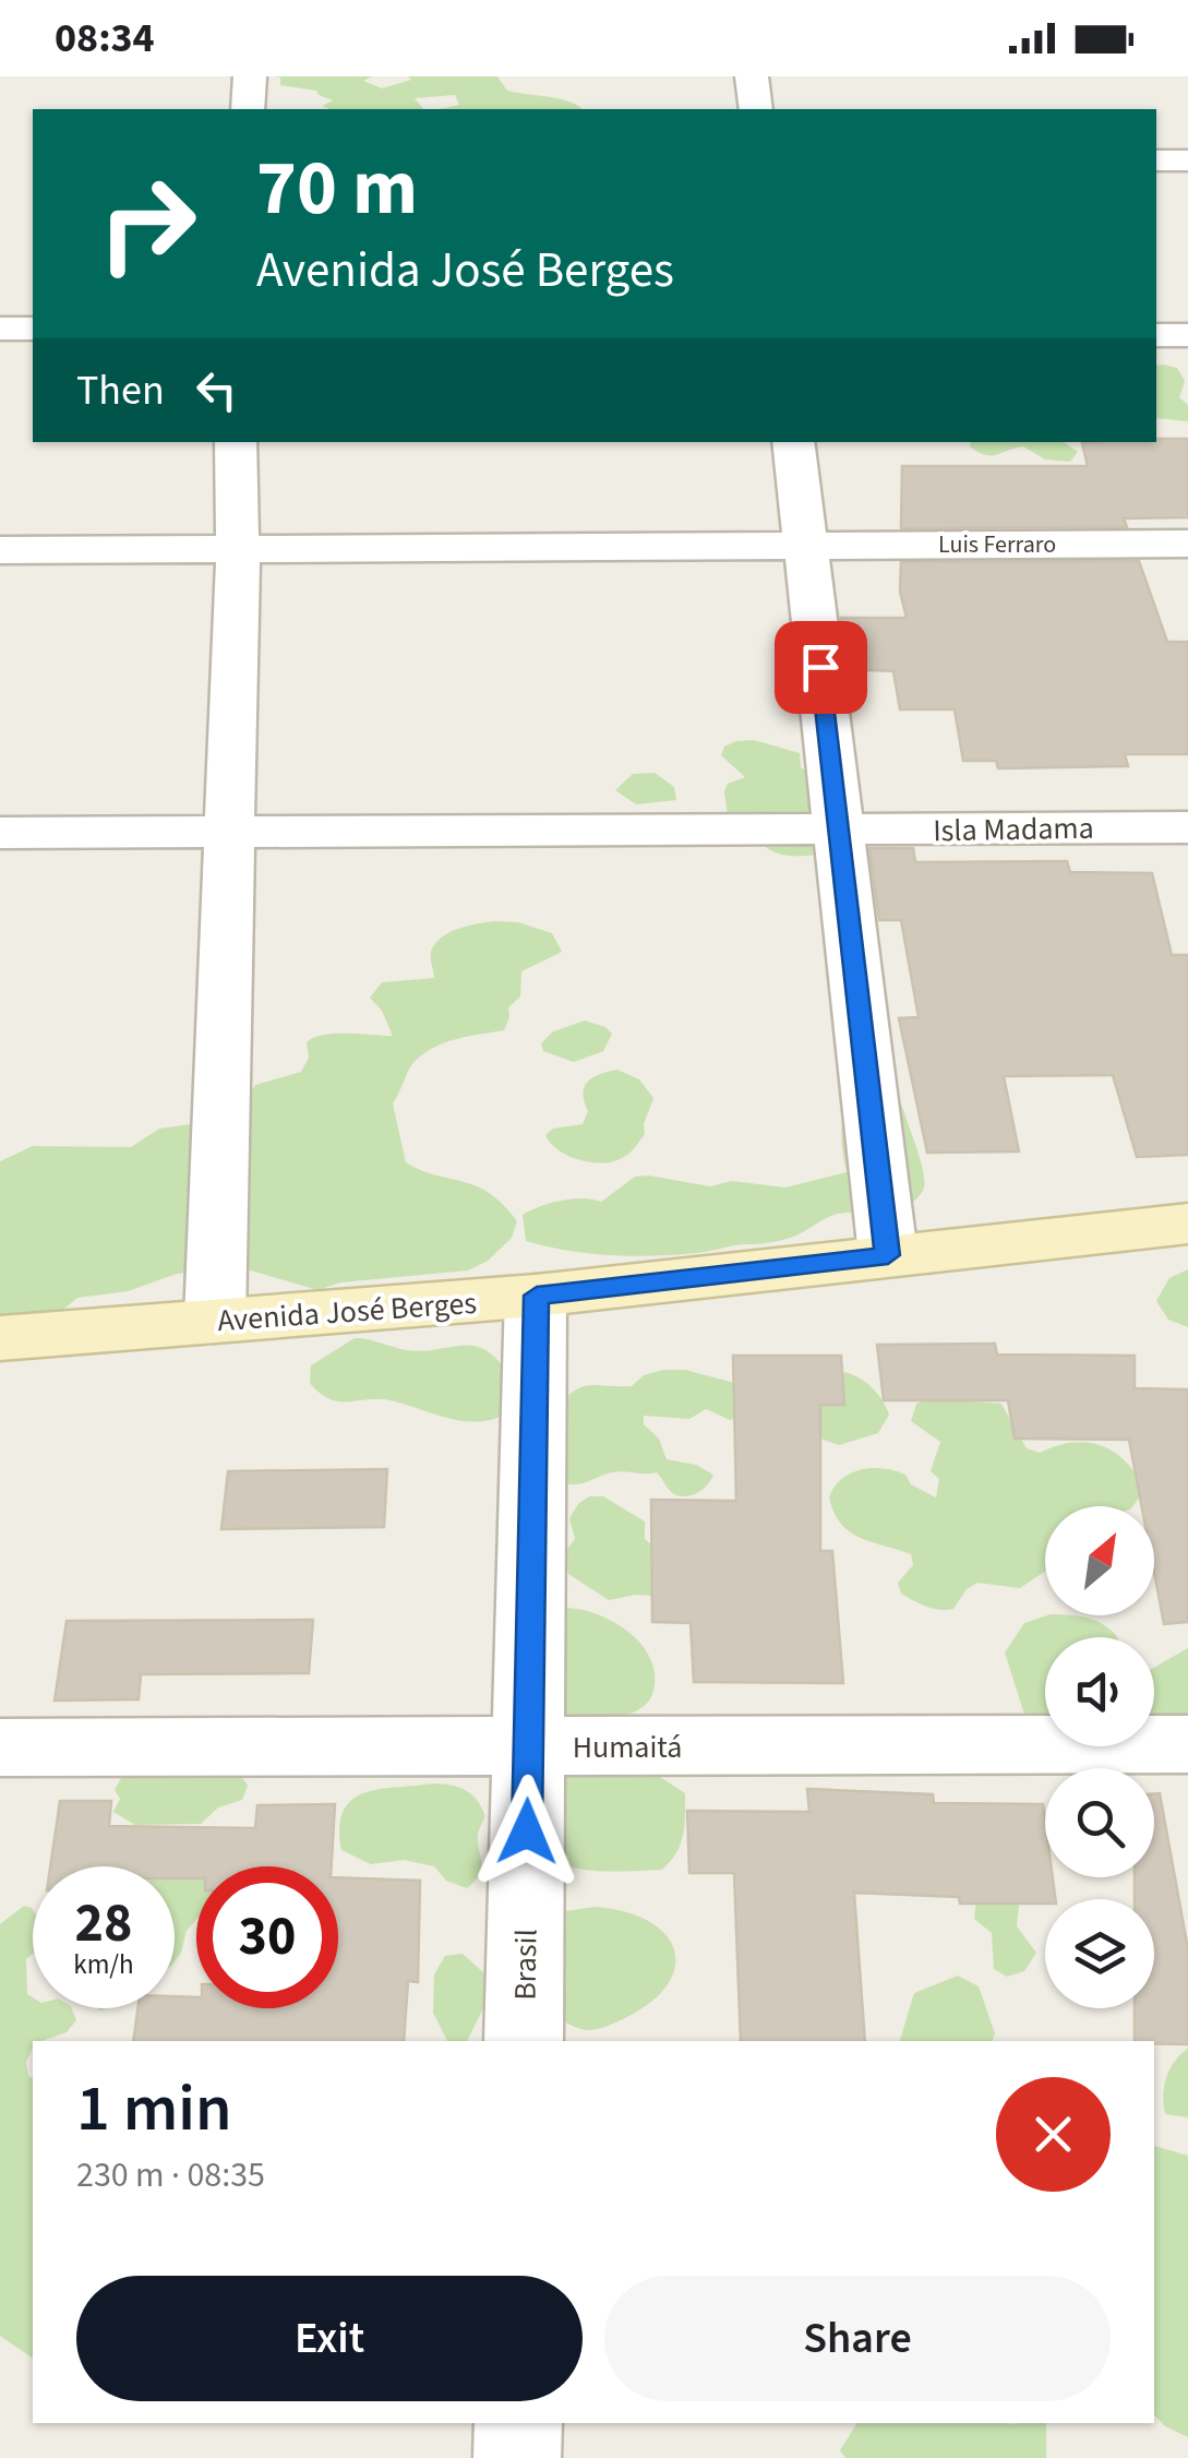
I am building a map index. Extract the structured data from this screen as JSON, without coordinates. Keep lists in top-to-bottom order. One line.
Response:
{"streets":{"main road":["Avenida José Berges"],"street":["Luis Ferraro","Isla Madama","Humaitá","Brasil"]},"crossings":[["Avenida José Berges","Brasil"],["Humaitá","Brasil"]],"north":"top right","page":{"status":"08:34","turn":["70 m","Avenida José Berges"],"then":"Then","speed":"28 km/h","limit":"30","heading":["1 min","230 m · 08:35"],"buttons":["Exit","Share"]}}
